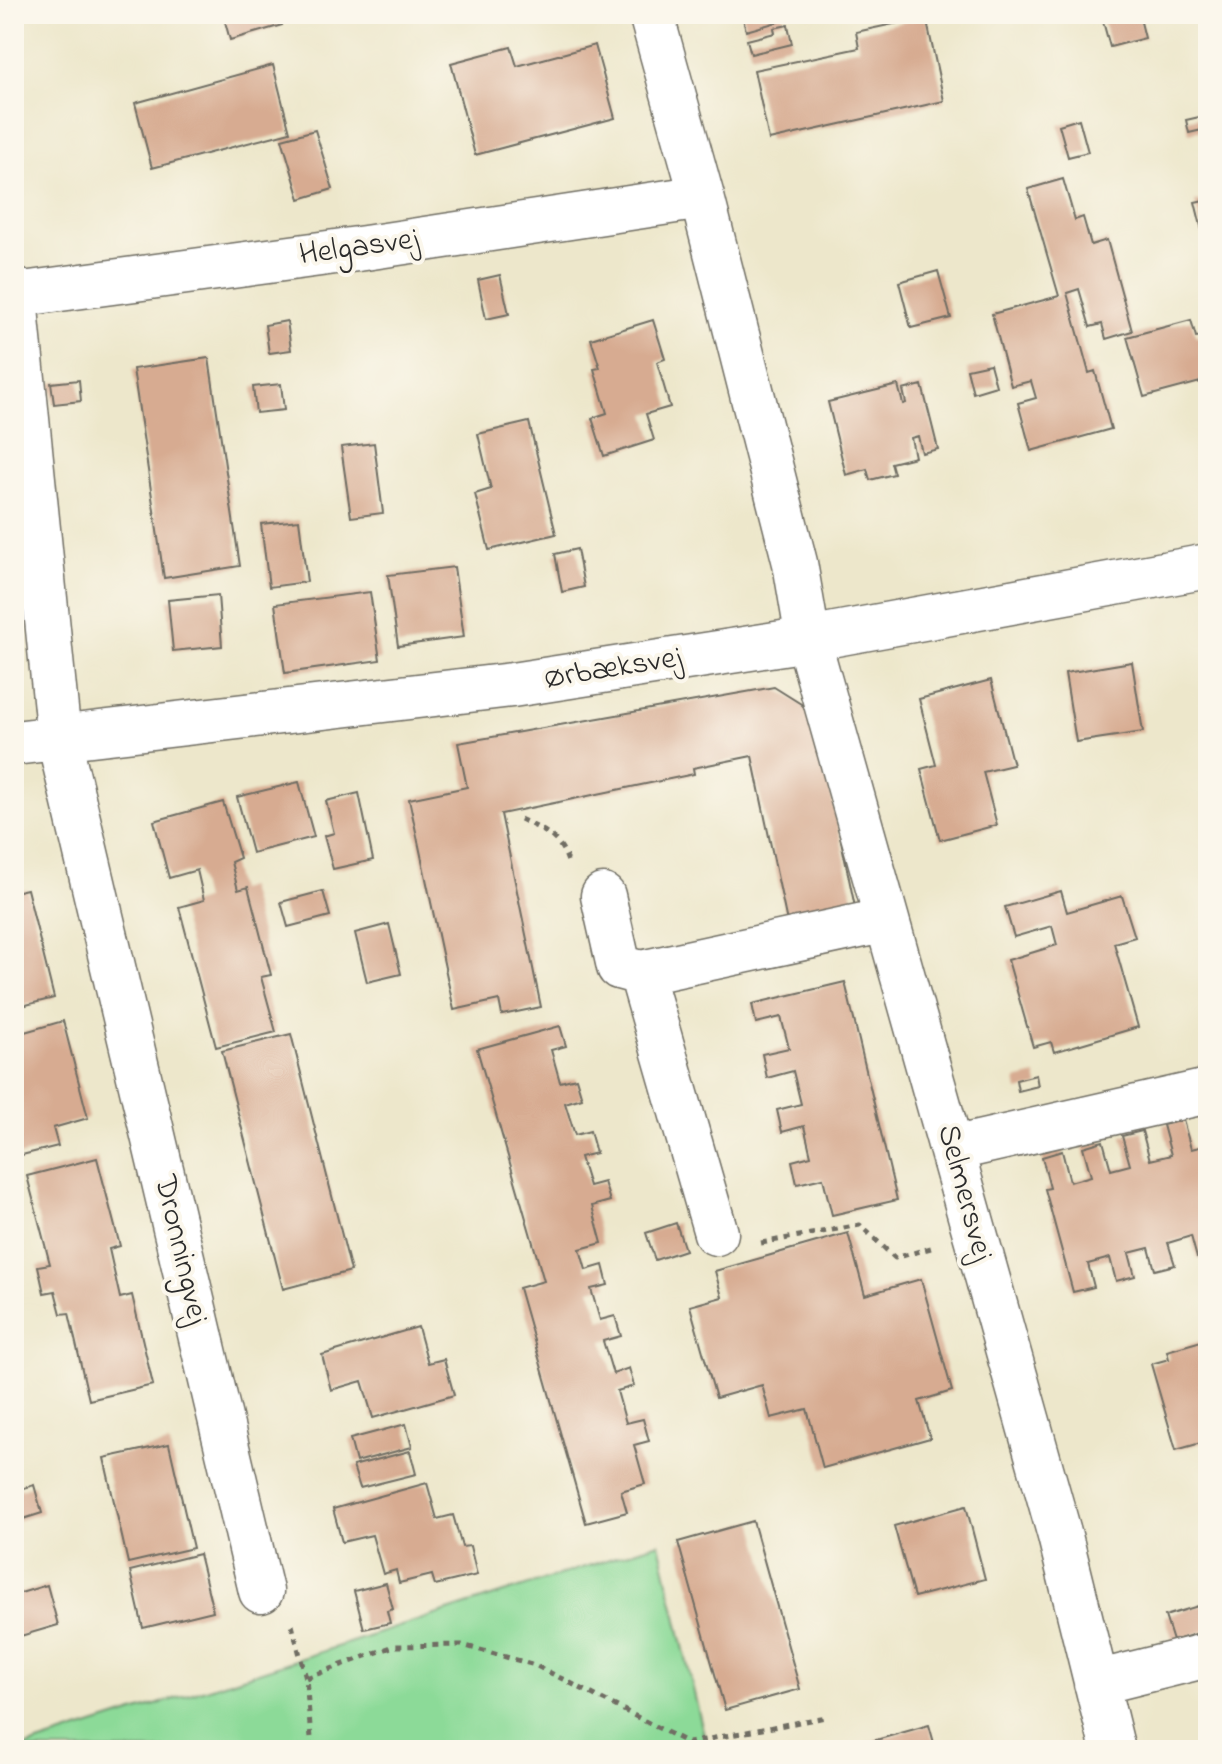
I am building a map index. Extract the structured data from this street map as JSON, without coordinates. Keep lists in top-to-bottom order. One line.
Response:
{"streets":{"street":["Helgasvej","Ørbæksvej","Selmersvej","Dronningvej"]},"crossings":[["Helgasvej","Dronningvej"],["Ørbæksvej","Selmersvej"],["Ørbæksvej","Dronningvej"]]}
